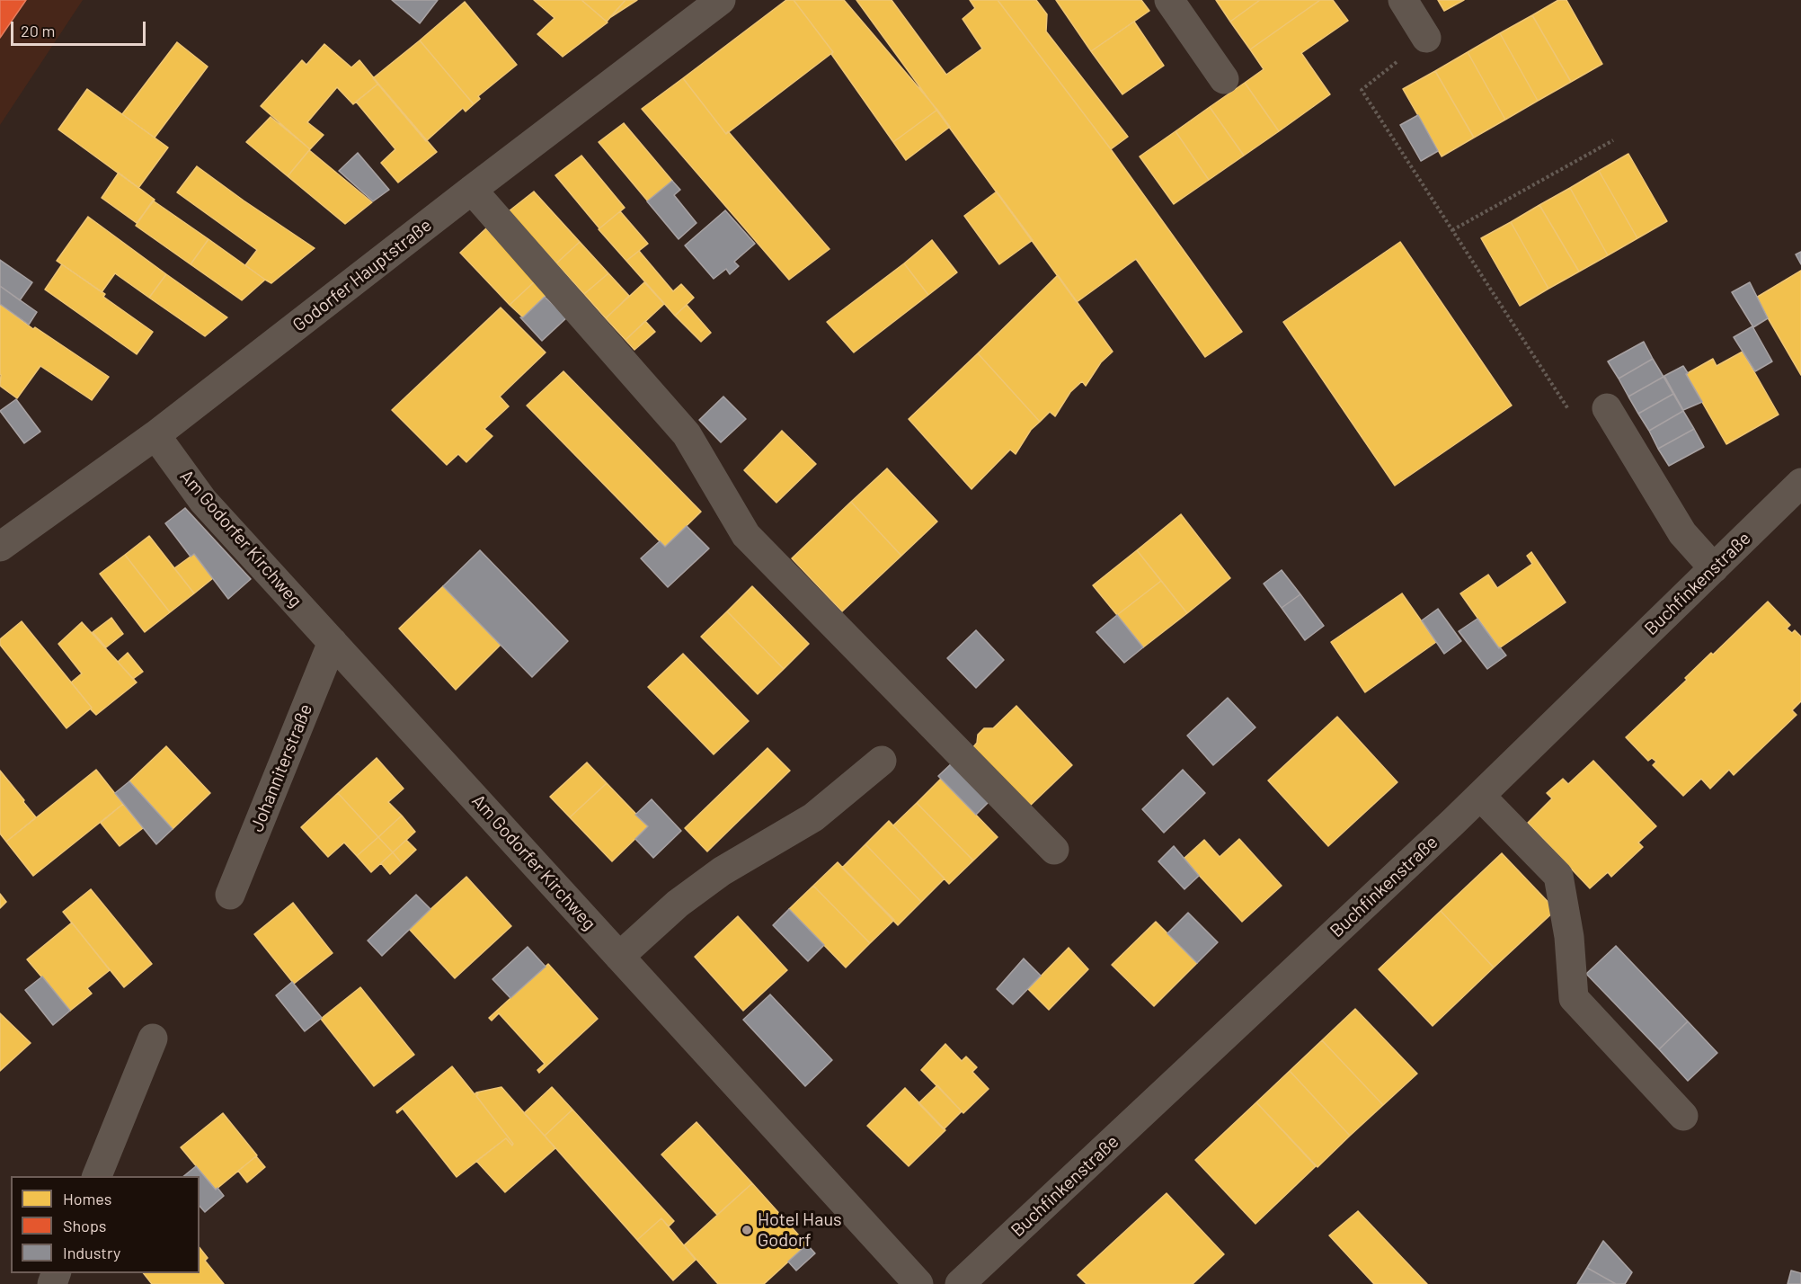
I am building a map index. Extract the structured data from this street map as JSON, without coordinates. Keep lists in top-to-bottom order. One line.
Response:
{"streets":{"street":["Godorfer Hauptstraße","Am Godorfer Kirchweg","Buchfinkenstraße","Johanniterstraße"]},"crossings":[["Godorfer Hauptstraße","Am Godorfer Kirchweg"],["Am Godorfer Kirchweg","Johanniterstraße"]],"places":["Hotel Haus Godorf"],"legend":["Homes","Shops","Industry"],"scale_bar":"20 m"}
